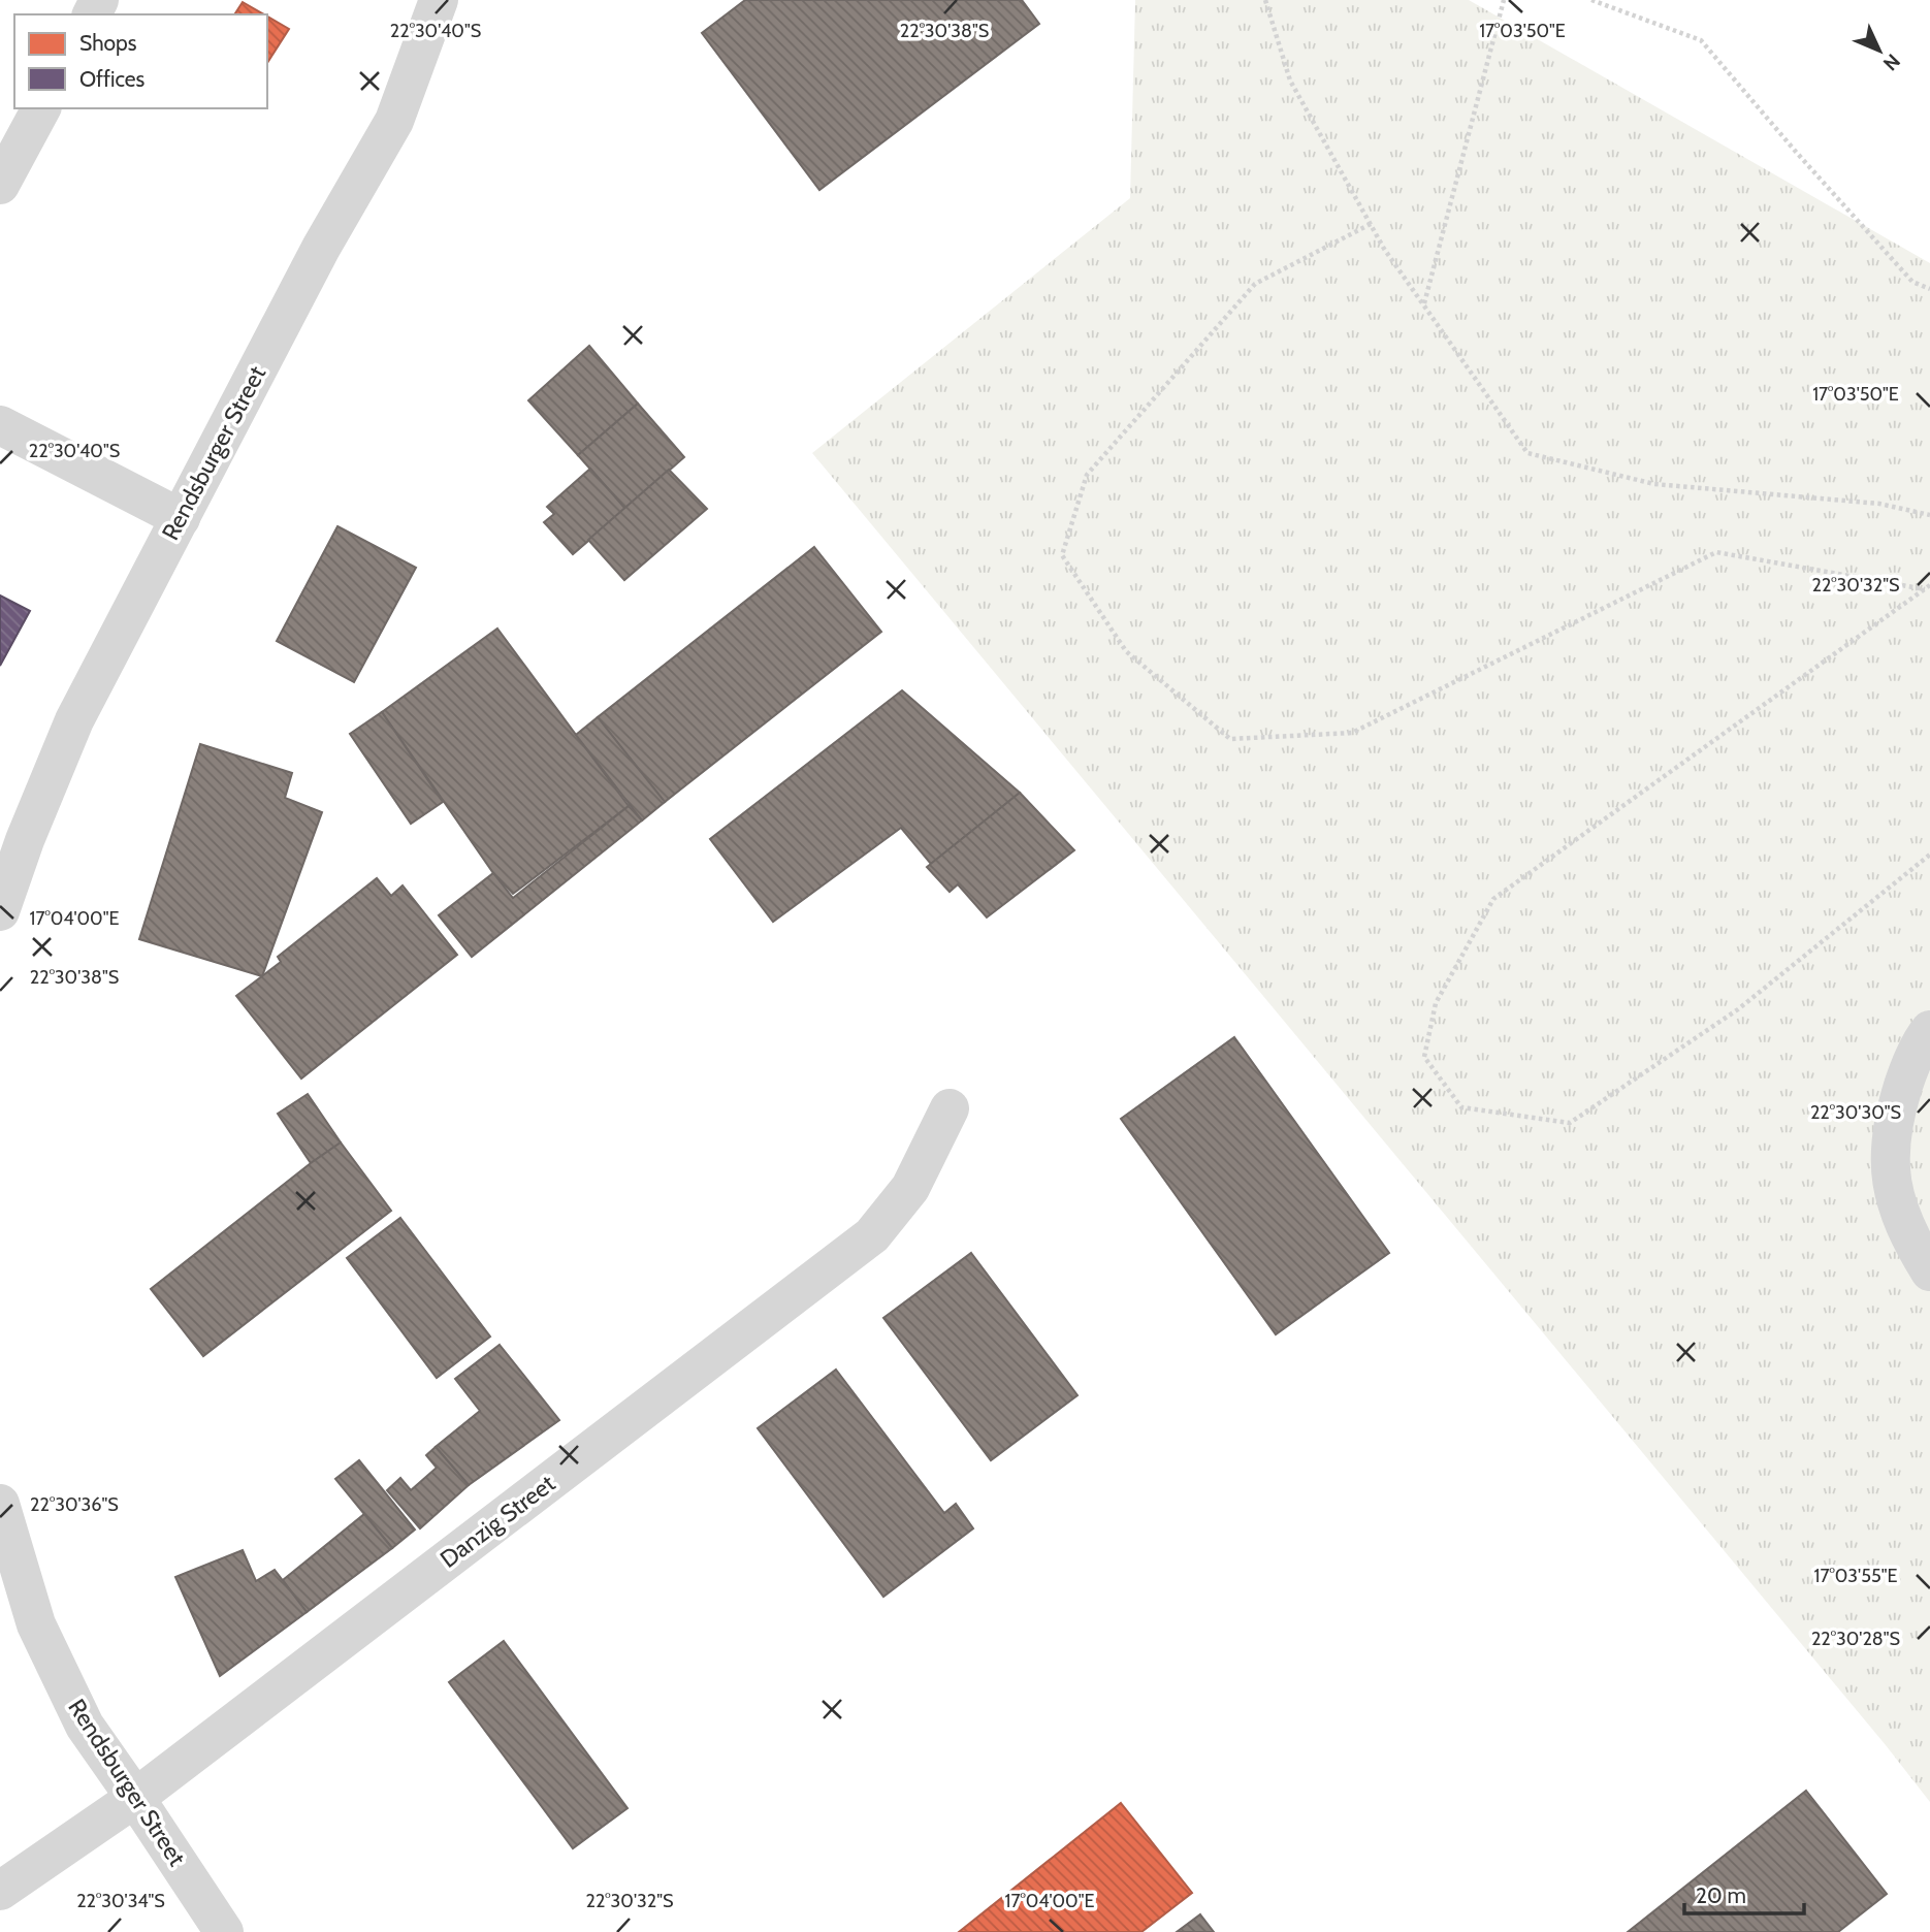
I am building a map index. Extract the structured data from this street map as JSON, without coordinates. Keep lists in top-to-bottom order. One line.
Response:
{"streets":{"street":["Rendsburger Street","Danzig Street"]},"crossings":[["Rendsburger Street","Danzig Street"]],"legend":["Shops","Offices"],"scale_bar":"20 m","north":"bottom right","coordinates":["17°03'50\"E","22°30'40\"S","22°30'38\"S","22°30'32\"S","17°04'00\"E","22°30'30\"S","22°30'36\"S","17°03'55\"E","22°30'28\"S","22°30'34\"S"]}
